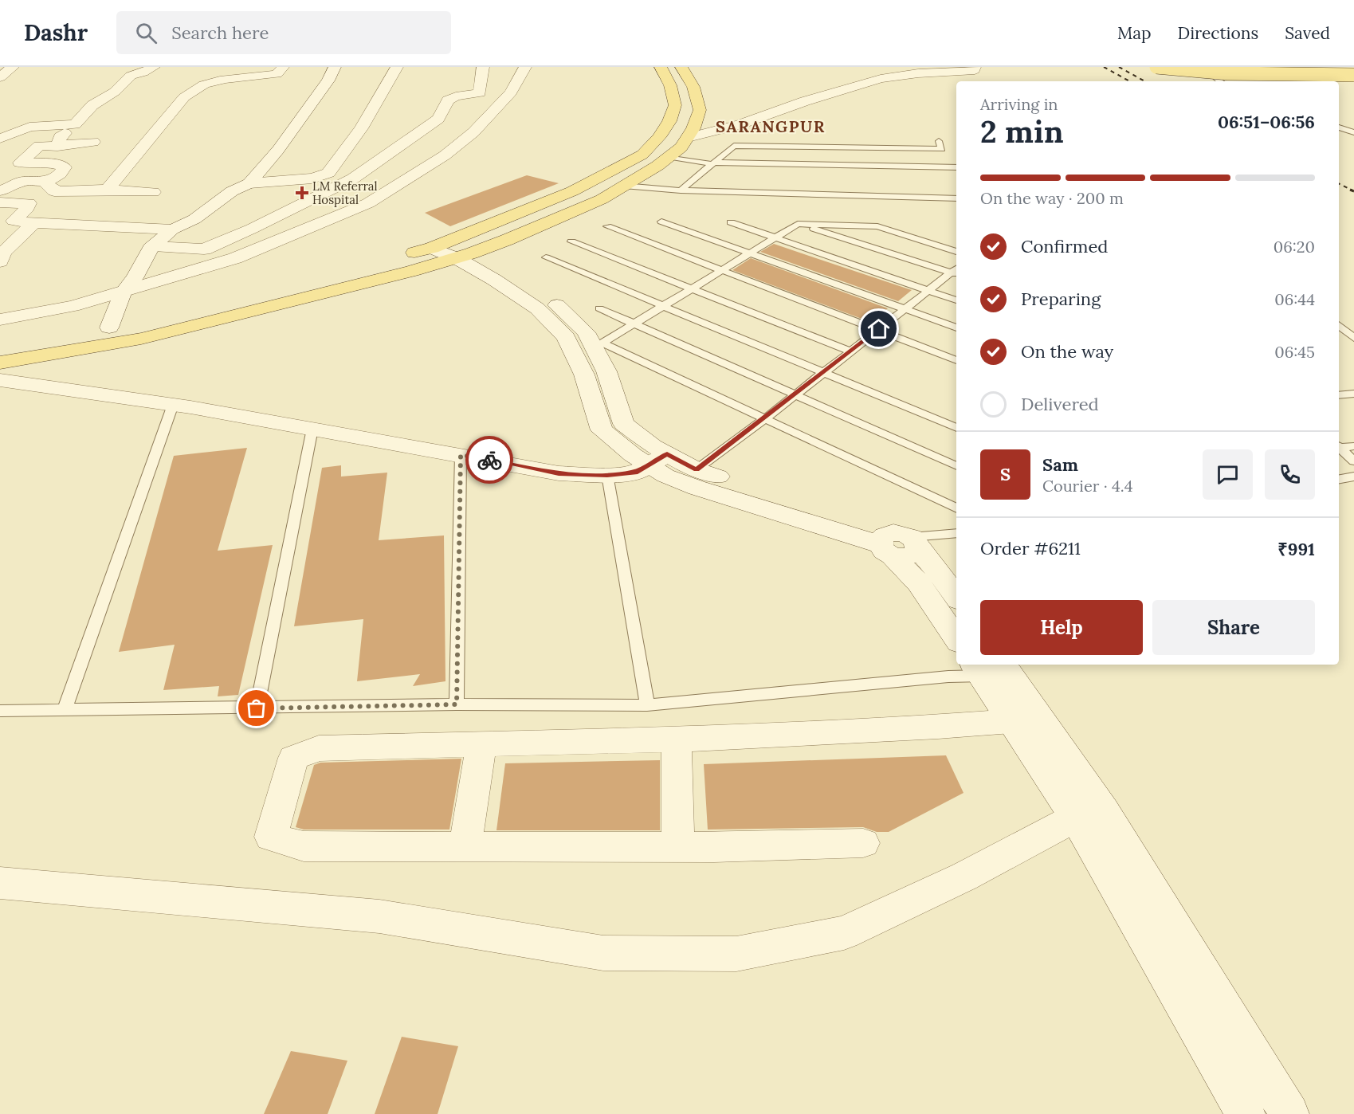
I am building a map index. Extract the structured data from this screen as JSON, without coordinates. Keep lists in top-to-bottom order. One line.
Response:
{"districts":["SARANGPUR"],"places":{"health":["LM Referral Hospital"]},"page":{"header":"Dashr","search":"Search here","nav":["Map","Directions","Saved"],"heading":["2 min","Arriving in","06:51–06:56"],"panel":["Sam","Courier · 4.4","Order #6211","₹991"],"bar":"On the way · 200 m","list":[["Confirmed","06:20"],["Preparing","06:44"],["On the way","06:45"],"Delivered"],"round":"S","buttons":["Help","Share"]}}
